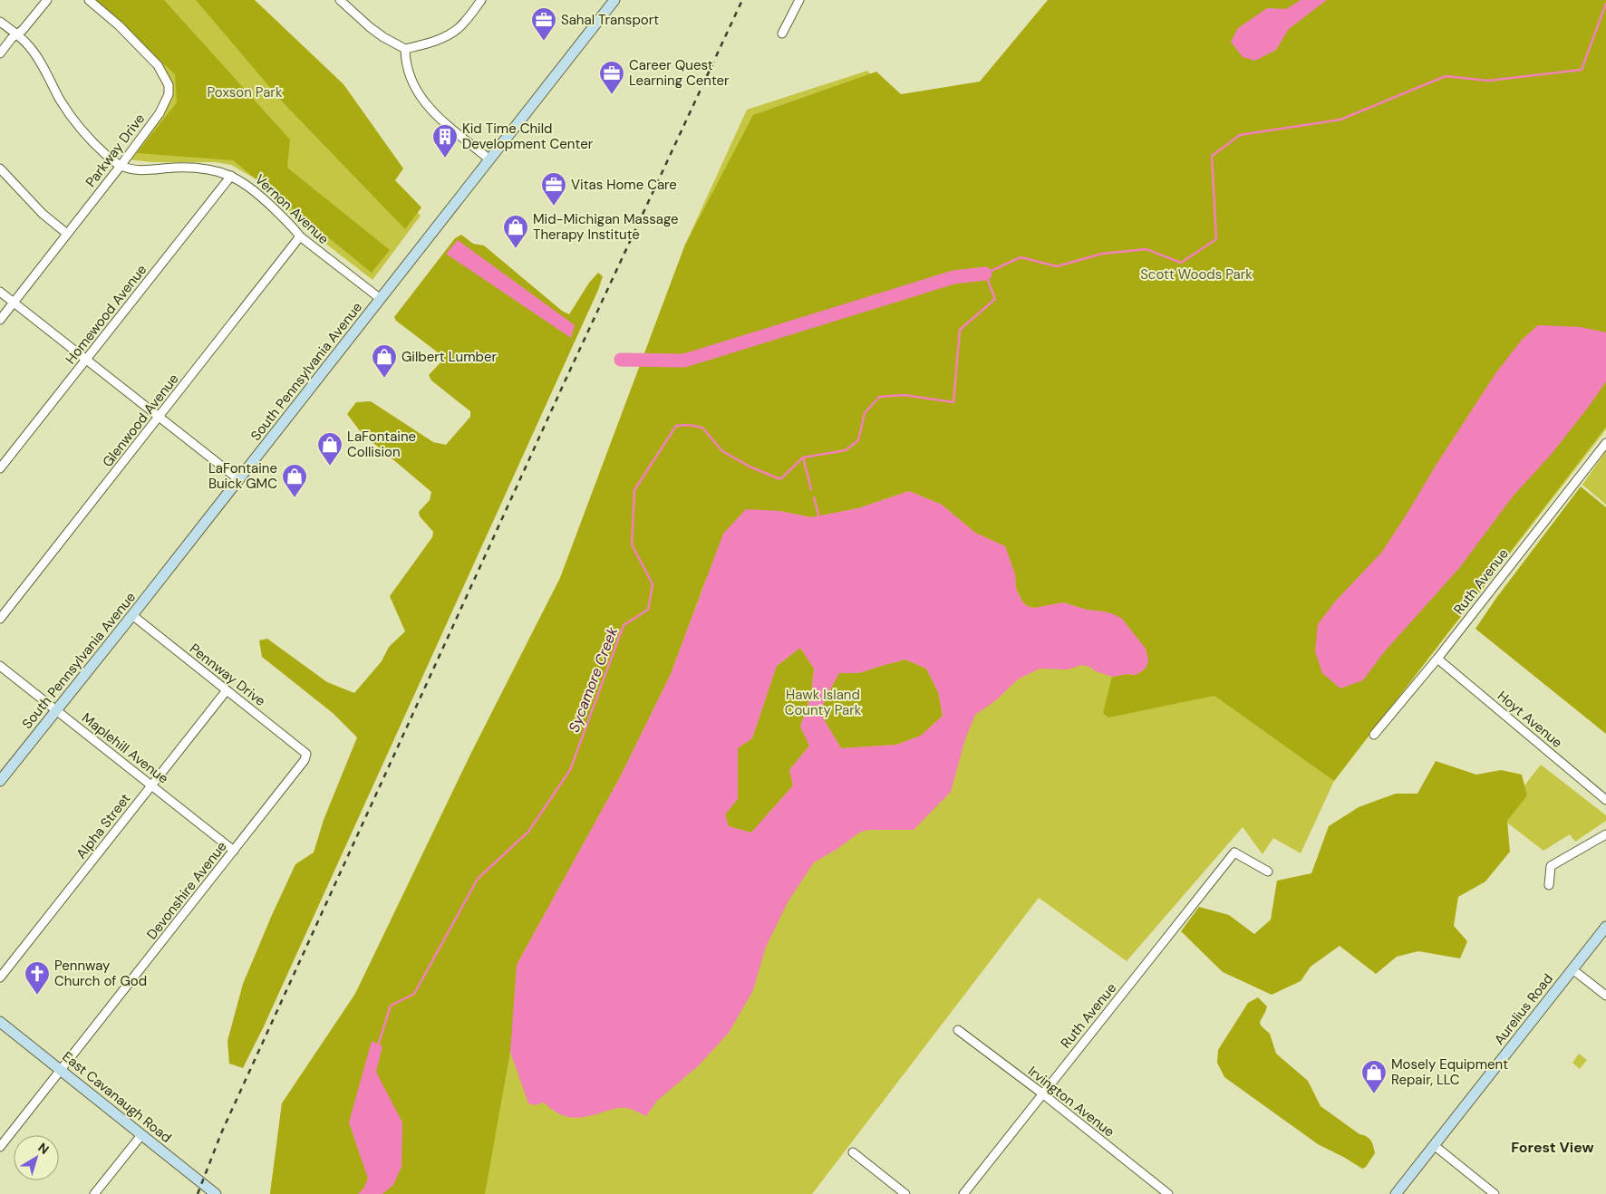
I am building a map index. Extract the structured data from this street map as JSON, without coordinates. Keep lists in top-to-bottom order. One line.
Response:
{"streets":{"main road":["South Pennsylvania Avenue","Aurelius Road","East Cavanaugh Road"],"street":["Parkway Drive","Vernon Avenue","Homewood Avenue","Glenwood Avenue","Ruth Avenue","Pennway Drive","Hoyt Avenue","Maplehill Avenue","Alpha Street","Devonshire Avenue","Irvington Avenue"]},"crossings":[["Parkway Drive","Vernon Avenue"],["Vernon Avenue","Homewood Avenue"],["Vernon Avenue","South Pennsylvania Avenue"],["Vernon Avenue","Glenwood Avenue"],["South Pennsylvania Avenue","Pennway Drive"],["South Pennsylvania Avenue","Maplehill Avenue"],["Ruth Avenue","Hoyt Avenue"],["Ruth Avenue","Irvington Avenue"],["Pennway Drive","Alpha Street"],["Pennway Drive","Devonshire Avenue"],["Maplehill Avenue","Alpha Street"],["Maplehill Avenue","Devonshire Avenue"],["Devonshire Avenue","East Cavanaugh Road"]],"districts":["Forest View"],"water":["Sycamore Creek"],"parks":["Poxson Park","Scott Woods Park","Hawk Island County Park"],"places":{"office":["Sahal Transport","Career Quest Learning Center","Vitas Home Care"],"building":["Kid Time Child Development Center"],"shop":["Mid-Michigan Massage Therapy Institute","Gilbert Lumber","LaFontaine Collision","LaFontaine Buick GMC","Mosely Equipment Repair, LLC"],"church":["Pennway Church of God"]},"north":"top right"}
